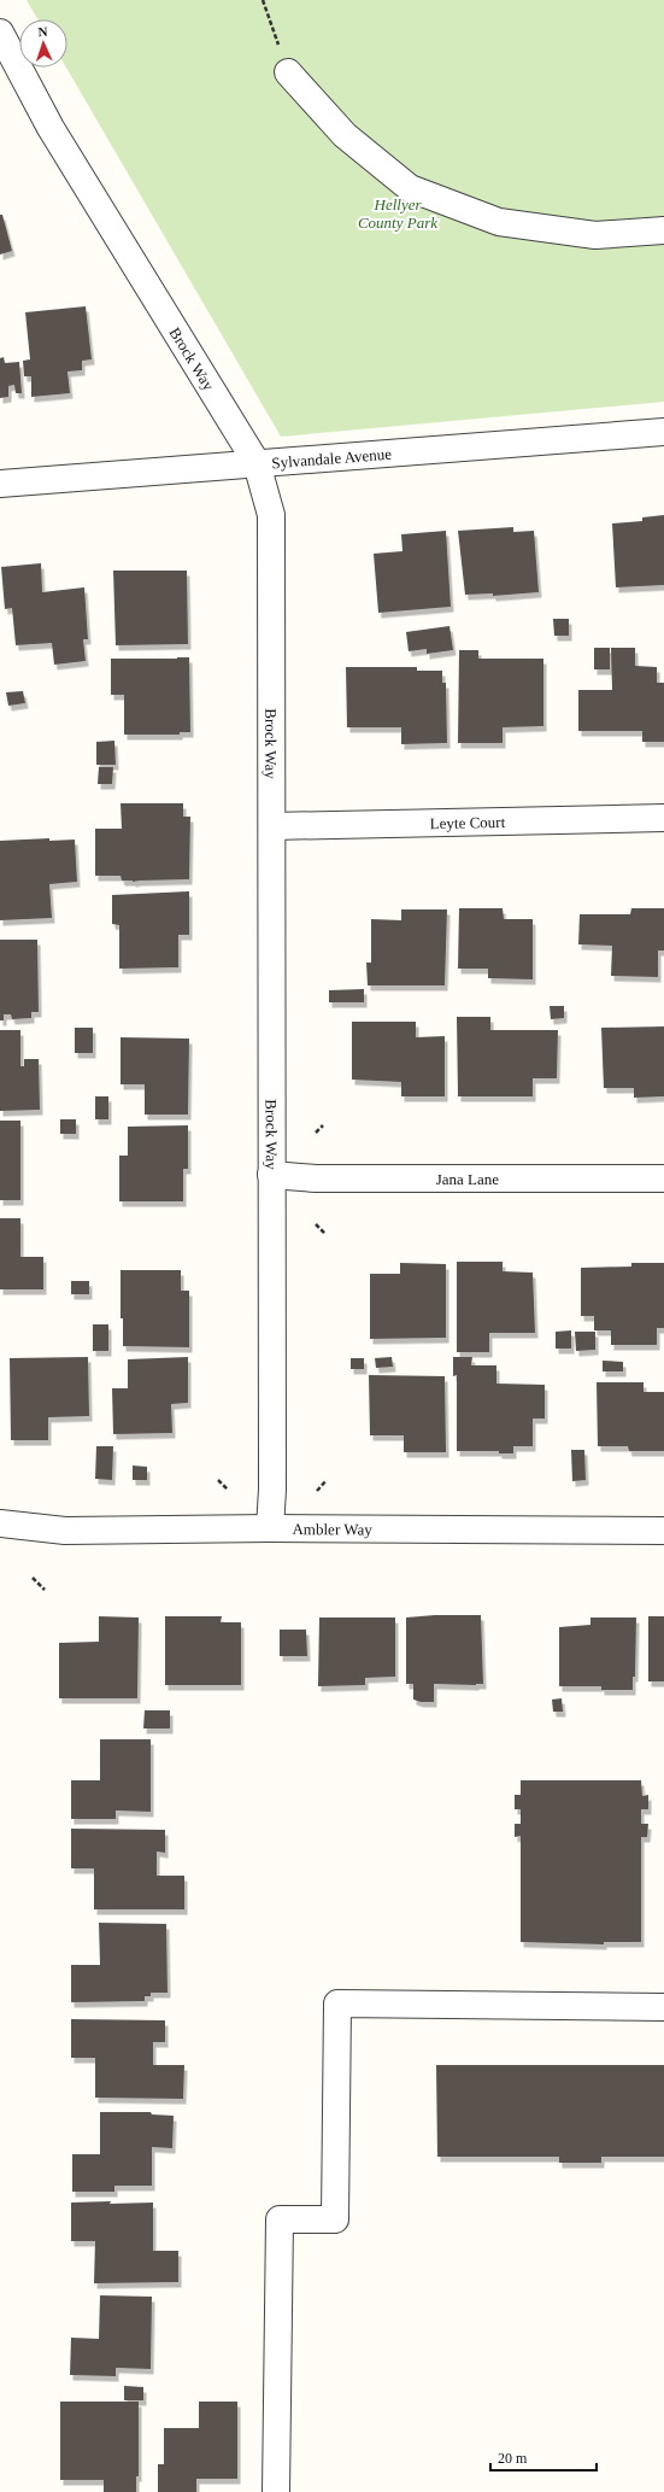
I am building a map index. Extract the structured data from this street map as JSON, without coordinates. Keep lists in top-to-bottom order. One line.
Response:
{"streets":{"street":["Brock Way","Sylvandale Avenue","Leyte Court","Jana Lane","Ambler Way"]},"crossings":[["Brock Way","Sylvandale Avenue"],["Brock Way","Leyte Court"],["Brock Way","Jana Lane"],["Brock Way","Ambler Way"]],"parks":["Hellyer County Park"],"scale_bar":"20 m","north":"top"}
